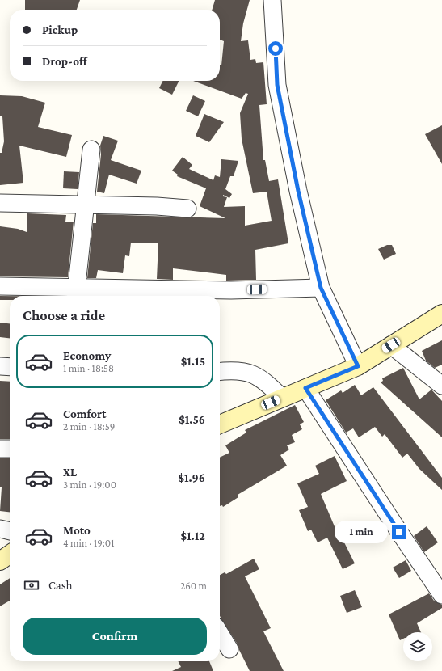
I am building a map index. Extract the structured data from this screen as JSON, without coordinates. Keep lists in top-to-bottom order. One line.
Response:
{"page":{"banner":["Pickup","Drop-off"],"heading":"Choose a ride","list":[{"name":"Economy","note":"1 min · 18:58","value":"$1.15"},{"name":"Comfort","note":"2 min · 18:59","value":"$1.56"},{"name":"XL","note":"3 min · 19:00","value":"$1.96"},{"name":"Moto","note":"4 min · 19:01","value":"$1.12"}],"bubble":"1 min","pay":["Cash","260 m"],"buttons":"Confirm"}}
